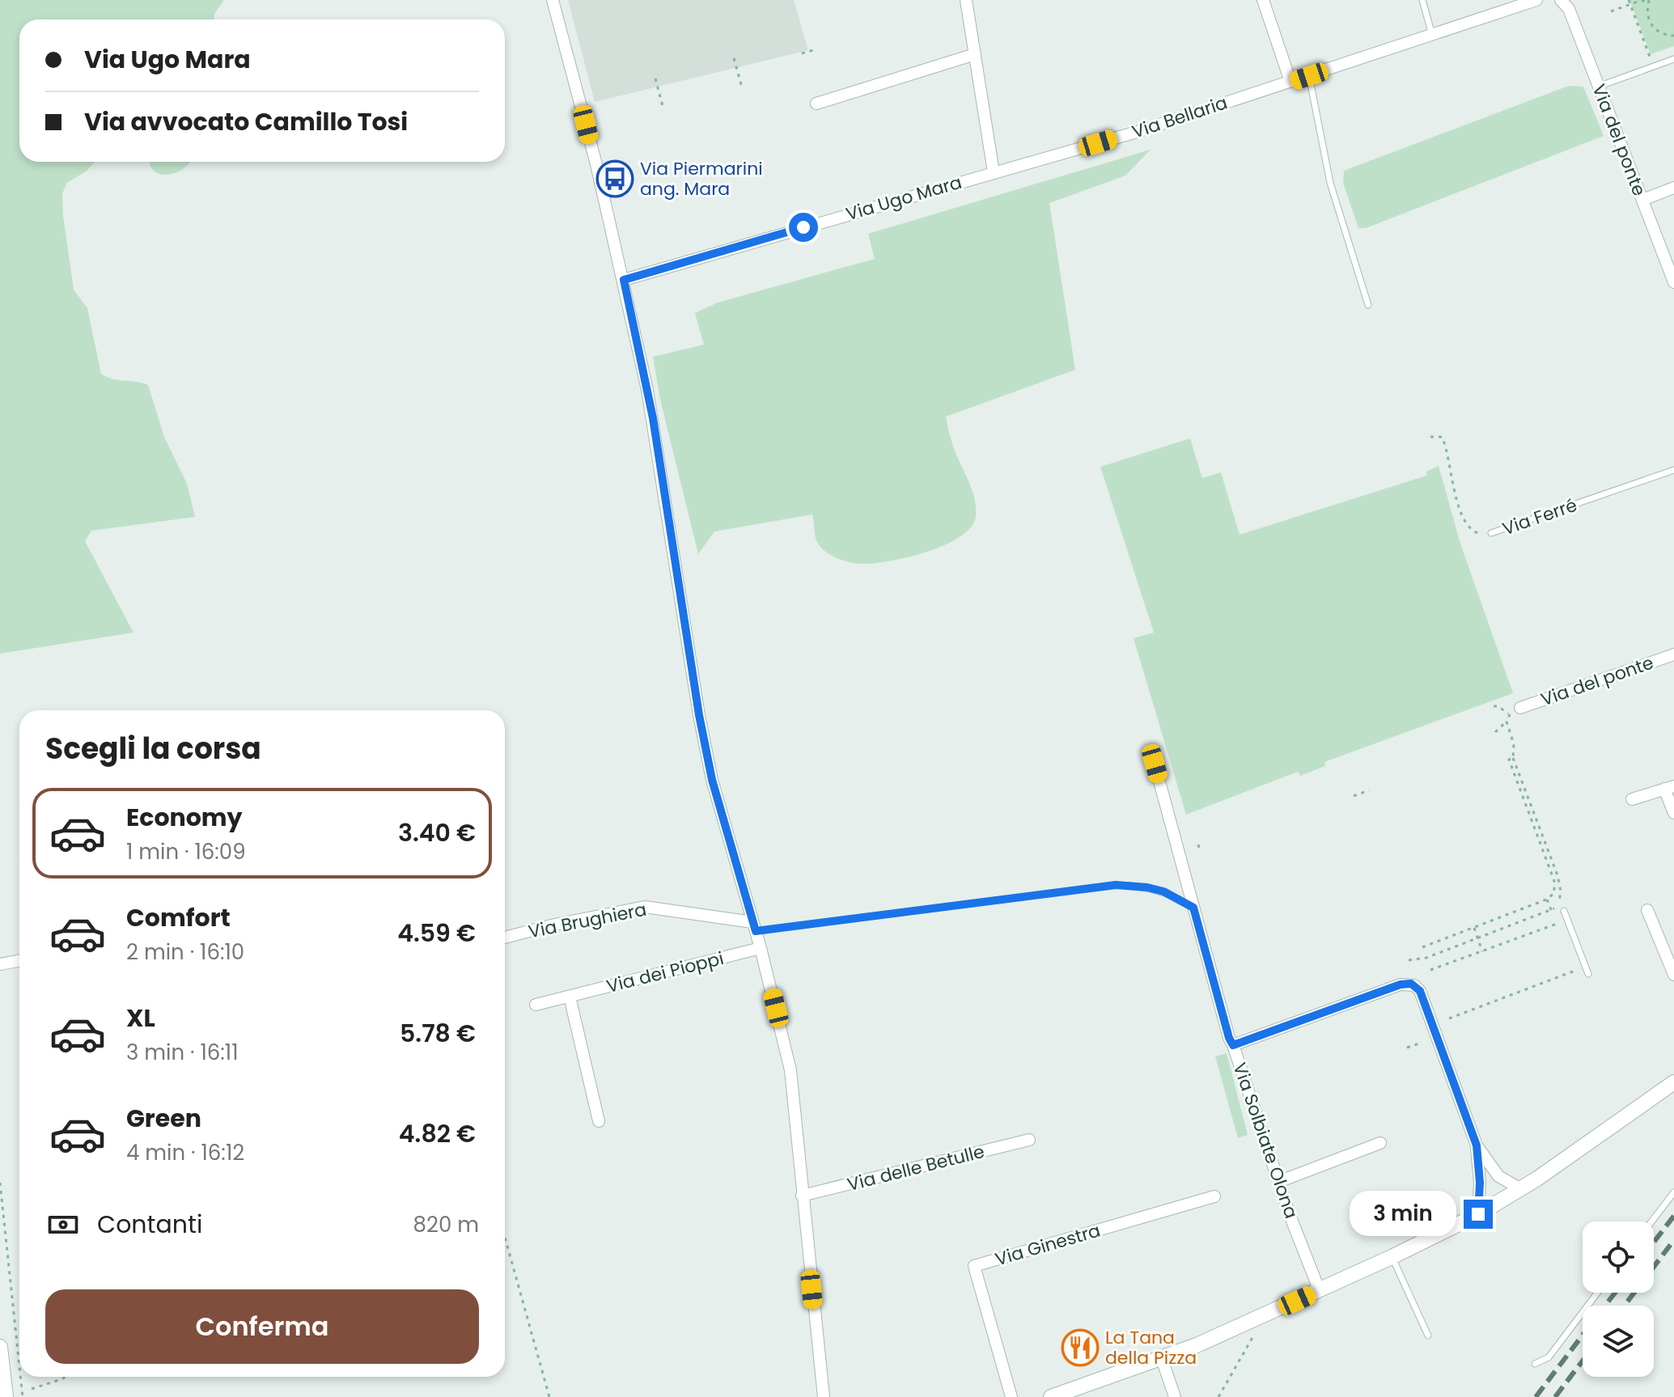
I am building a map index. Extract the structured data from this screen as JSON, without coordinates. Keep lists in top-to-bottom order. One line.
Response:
{"streets":{"street":["Via Bellaria","Via del ponte","Via Ugo Mara","Via Brughiera","Via dei Pioppi","Via Solbiate Olona","Via delle Betulle","Via Ginestra"],"lane":["Via Ferré"]},"crossings":[["Via Bellaria","Via Ugo Mara"]],"places":{"bus stop":["Via Piermarini ang. Mara"],"restaurant":["La Tana della Pizza"]},"page":{"banner":["Via Ugo Mara","Via avvocato Camillo Tosi"],"heading":"Scegli la corsa","list":[{"name":"Economy","note":"1 min · 16:09","value":"3.40 €"},{"name":"Comfort","note":"2 min · 16:10","value":"4.59 €"},{"name":"XL","note":"3 min · 16:11","value":"5.78 €"},{"name":"Green","note":"4 min · 16:12","value":"4.82 €"}],"pay":["Contanti","820 m"],"bubble":"3 min","buttons":"Conferma"}}
